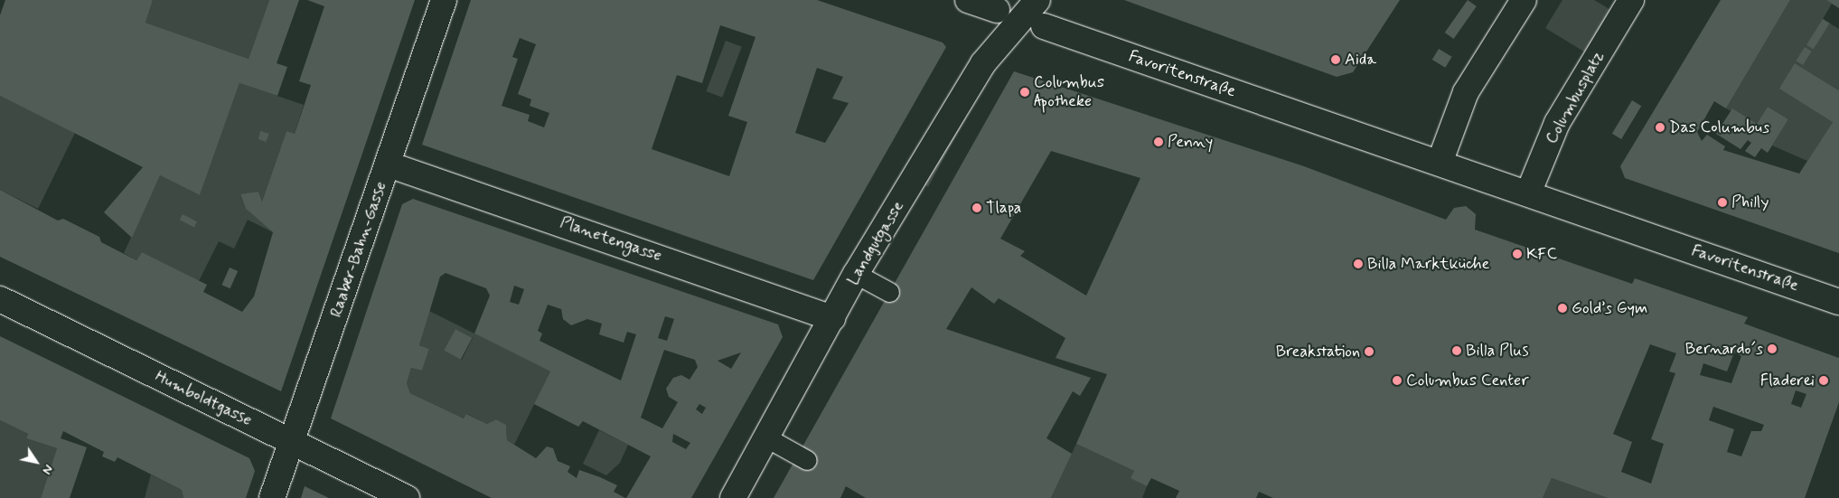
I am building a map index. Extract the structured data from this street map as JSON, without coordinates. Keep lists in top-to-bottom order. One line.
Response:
{"streets":{"street":["Favoritenstraße","Columbusplatz","Planetengasse","Landgutgasse","Raaber-Bahn-Gasse","Humboldtgasse"]},"crossings":[["Favoritenstraße","Columbusplatz"],["Planetengasse","Landgutgasse"],["Planetengasse","Raaber-Bahn-Gasse"],["Raaber-Bahn-Gasse","Humboldtgasse"]],"places":["Aida","Columbus Apotheke","Das Columbus","Penny","Philly","Tlapa","KFC","Billa Marktküche","Gold’s Gym","Bernardo´s","Billa Plus","Breakstation","Columbus Center","Fladerei"],"north":"bottom right"}
